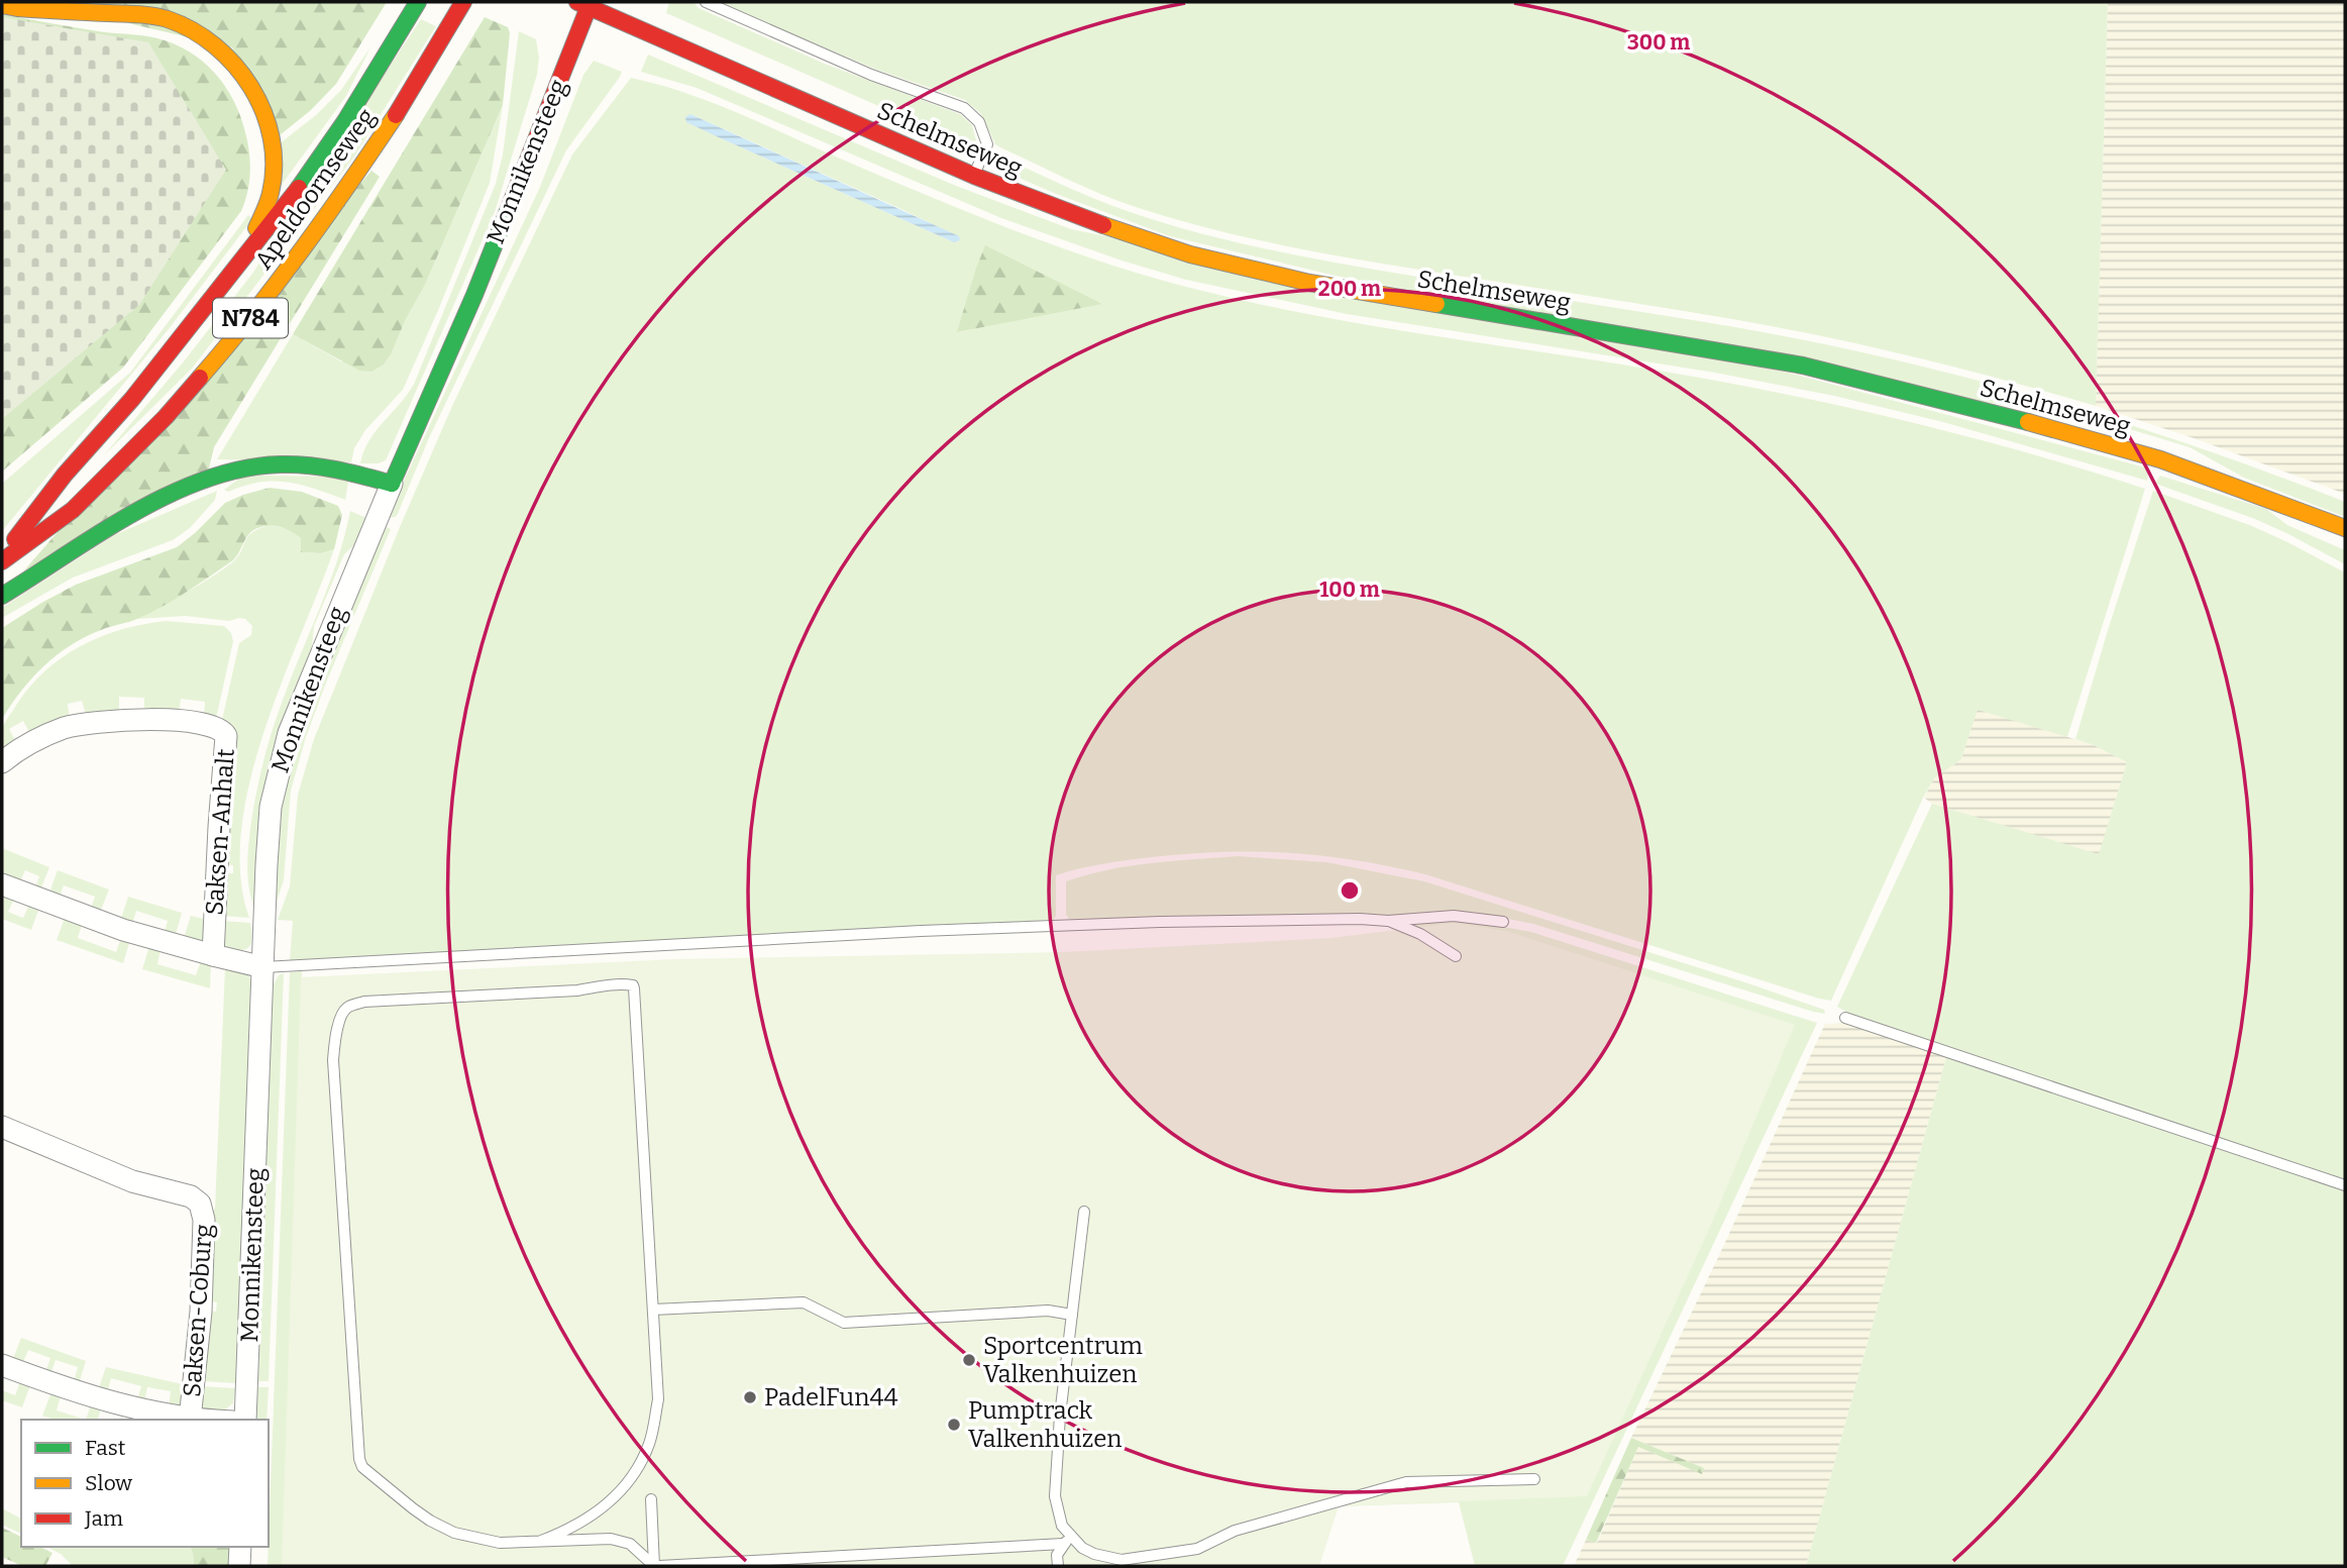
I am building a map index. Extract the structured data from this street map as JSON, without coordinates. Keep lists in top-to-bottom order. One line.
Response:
{"streets":{"main road":["Schelmseweg","Monnikensteeg","Apeldoornseweg","N784"],"street":["Saksen-Anhalt","Saksen-Coburg"]},"crossings":[["Schelmseweg","Monnikensteeg"],["Monnikensteeg","Saksen-Anhalt"]],"places":["Sportcentrum Valkenhuizen","PadelFun44","Pumptrack Valkenhuizen"],"legend":["Fast","Slow","Jam"],"rings":["300 m","200 m","100 m"]}
